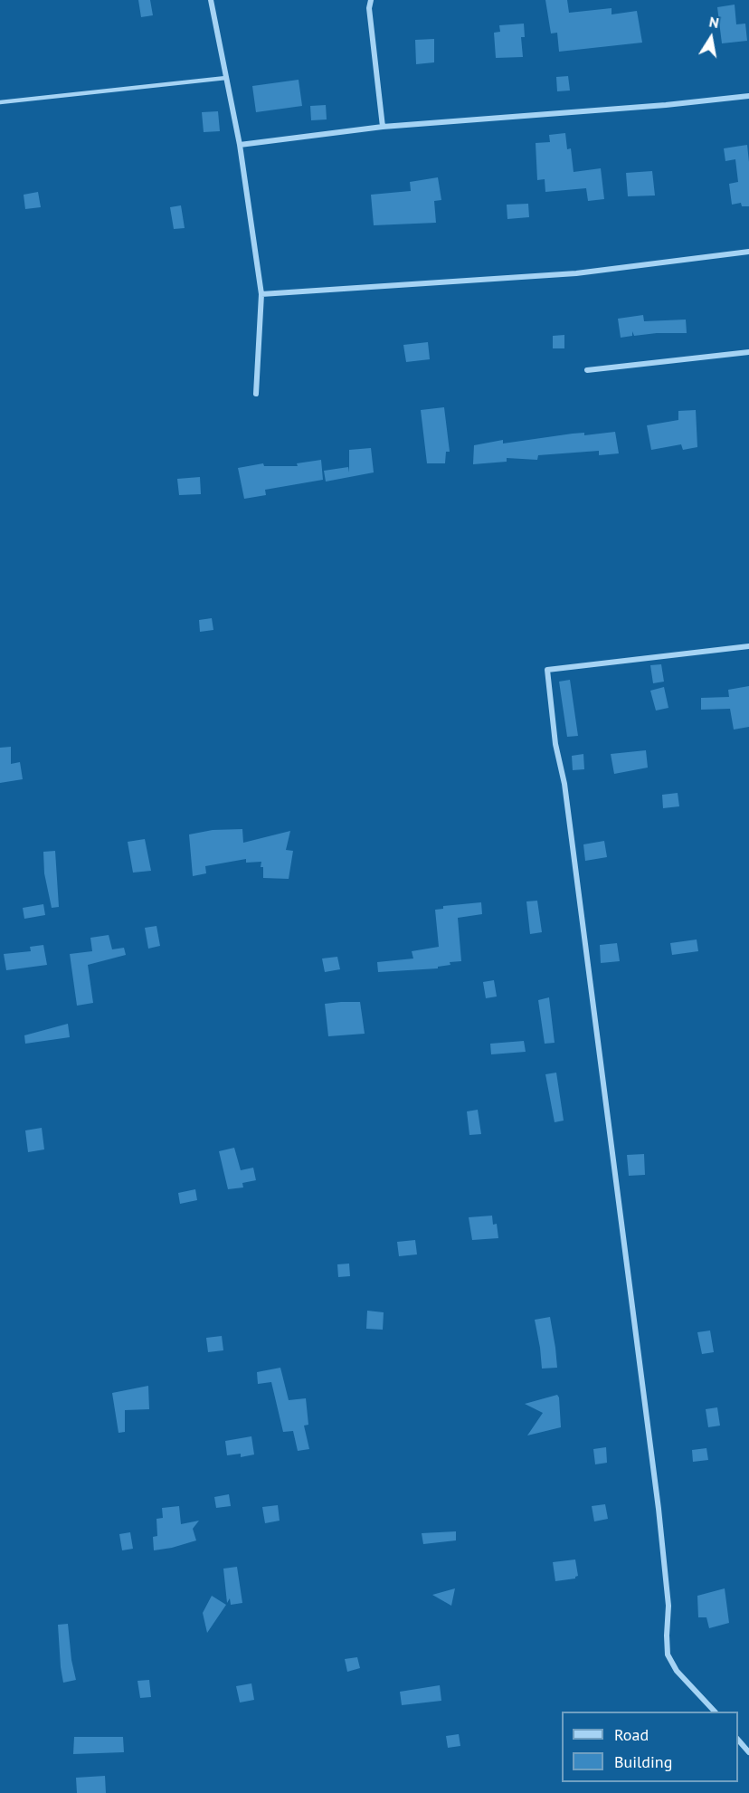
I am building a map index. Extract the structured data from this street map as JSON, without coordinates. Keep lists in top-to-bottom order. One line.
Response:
{"legend":["Road","Building"],"north":"top"}
